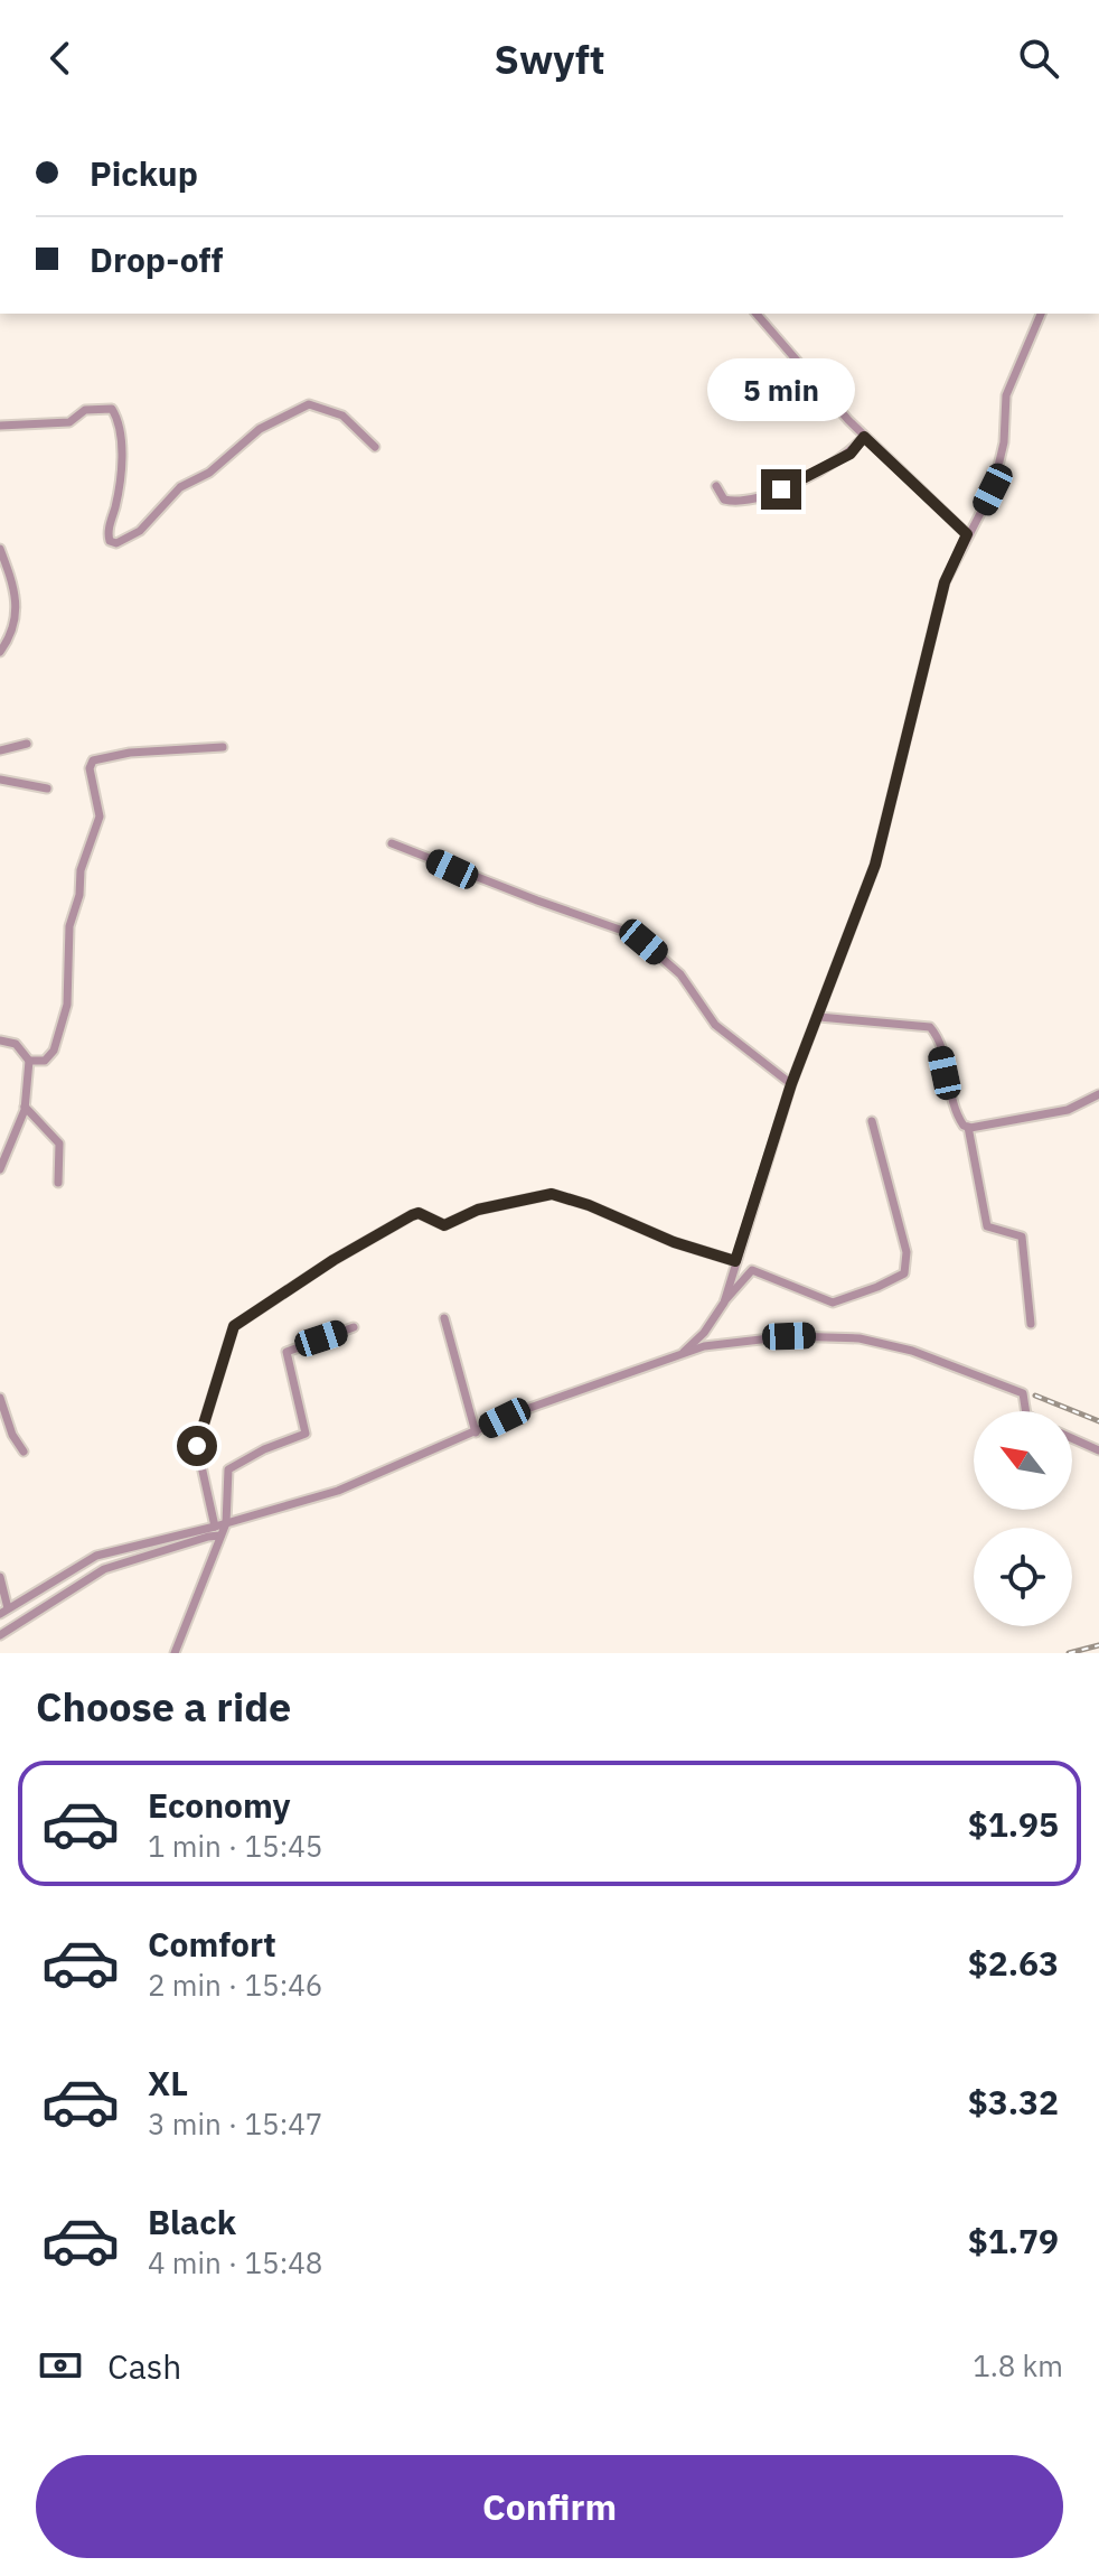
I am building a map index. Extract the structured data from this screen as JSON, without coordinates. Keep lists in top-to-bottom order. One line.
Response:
{"north":"top left","page":{"header":"Swyft","banner":["Pickup","Drop-off"],"bubble":"5 min","heading":"Choose a ride","list":[{"name":"Economy","note":"1 min · 15:45","value":"$1.95"},{"name":"Comfort","note":"2 min · 15:46","value":"$2.63"},{"name":"XL","note":"3 min · 15:47","value":"$3.32"},{"name":"Black","note":"4 min · 15:48","value":"$1.79"}],"pay":["Cash","1.8 km"],"buttons":"Confirm"}}
